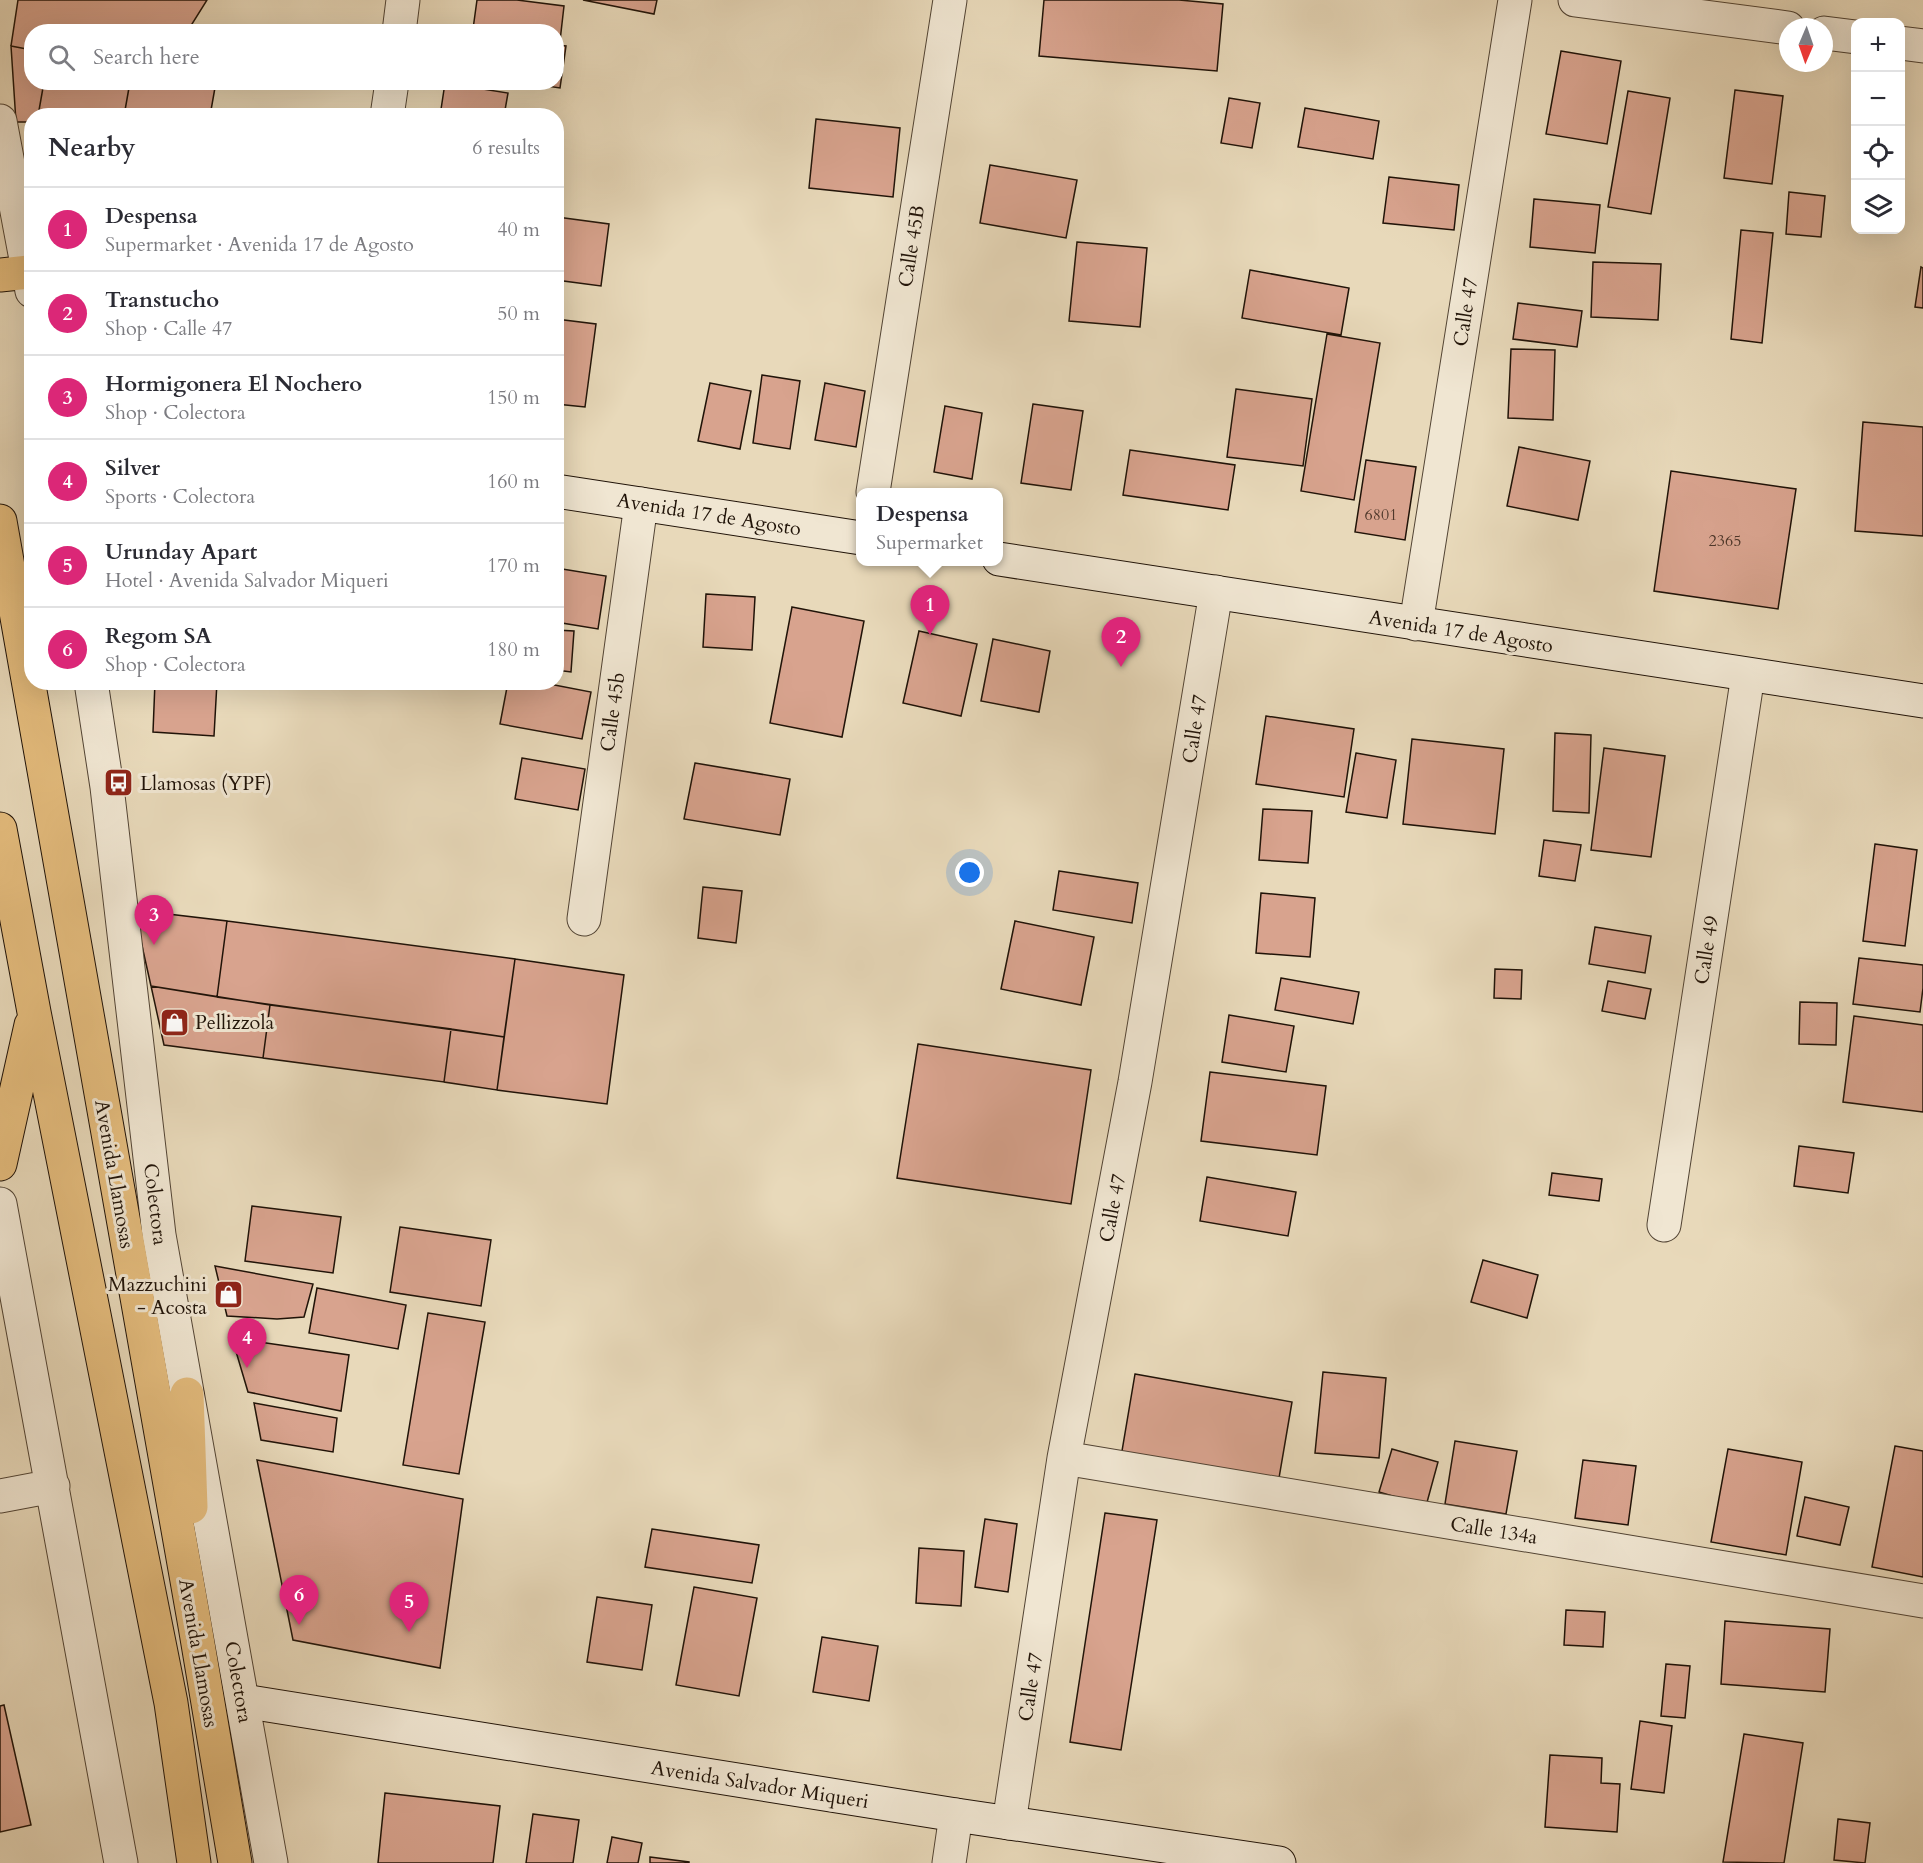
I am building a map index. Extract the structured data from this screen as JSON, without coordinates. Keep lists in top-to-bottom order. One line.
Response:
{"streets":{"main road":["Avenida Llamosas"],"street":["Calle 45B","Calle 47","Avenida 17 de Agosto","Calle 45b","Calle 49","Colectora","Calle 134a","Avenida Salvador Miqueri"]},"crossings":[["Calle 47","Avenida 17 de Agosto"],["Calle 47","Calle 134a"],["Calle 47","Avenida Salvador Miqueri"],["Avenida 17 de Agosto","Calle 45b"],["Avenida 17 de Agosto","Calle 49"],["Colectora","Avenida Salvador Miqueri"]],"places":{"bus stop":["Llamosas (YPF)"],"shop":["Pellizzola","Mazzuchini - Acosta"]},"house_numbers":["6801","2365"],"north":"bottom","page":{"map_buttons":["+","−"],"search":"Search here","heading":["Nearby","6 results"],"list":[{"mark":"1","name":"Despensa","note":"Supermarket · Avenida 17 de Agosto","value":"40 m"},{"mark":"2","name":"Transtucho","note":"Shop · Calle 47","value":"50 m"},{"mark":"3","name":"Hormigonera El Nochero","note":"Shop · Colectora","value":"150 m"},{"mark":"4","name":"Silver","note":"Sports · Colectora","value":"160 m"},{"mark":"5","name":"Urunday Apart","note":"Hotel · Avenida Salvador Miqueri","value":"170 m"},{"mark":"6","name":"Regom SA","note":"Shop · Colectora","value":"180 m"}],"popup":["Despensa","Supermarket"],"pins":["1","2","3","4","6","5"]}}
